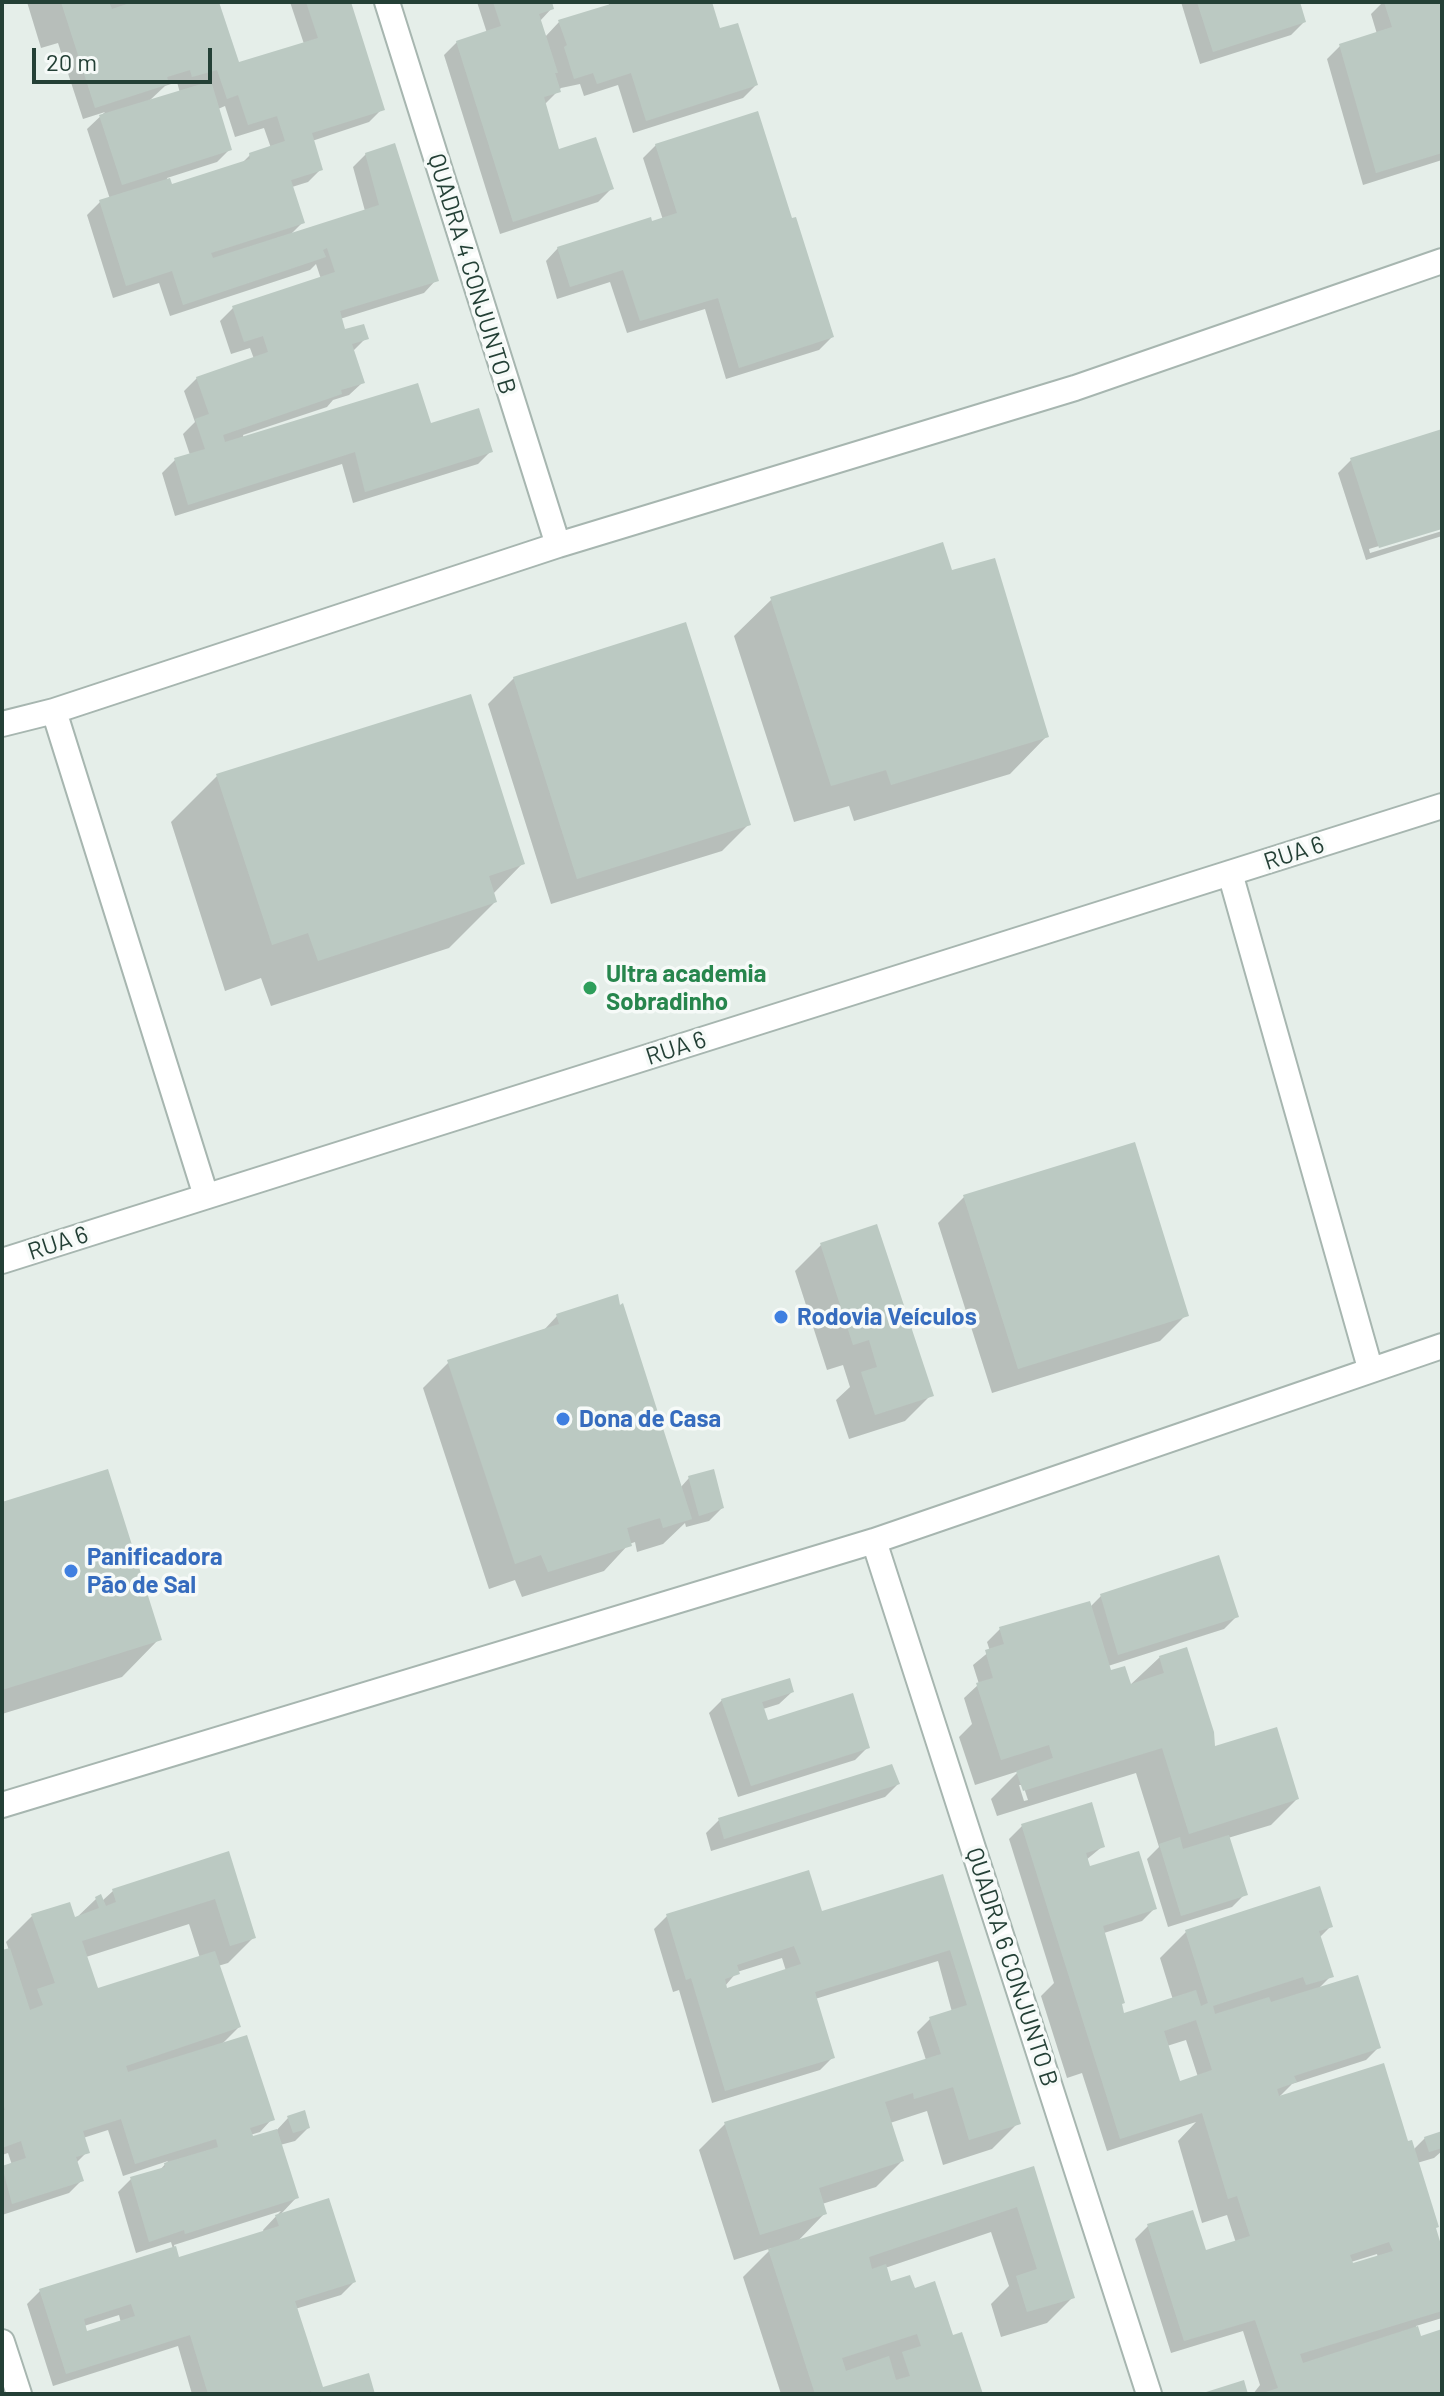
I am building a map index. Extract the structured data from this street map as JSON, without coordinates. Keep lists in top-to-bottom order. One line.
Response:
{"streets":{"street":["QUADRA 4 CONJUNTO B","RUA 6","QUADRA 6 CONJUNTO B"]},"places":["Ultra academia Sobradinho","Rodovia Veículos","Dona de Casa","Panificadora Pão de Sal"],"scale_bar":"20 m"}
